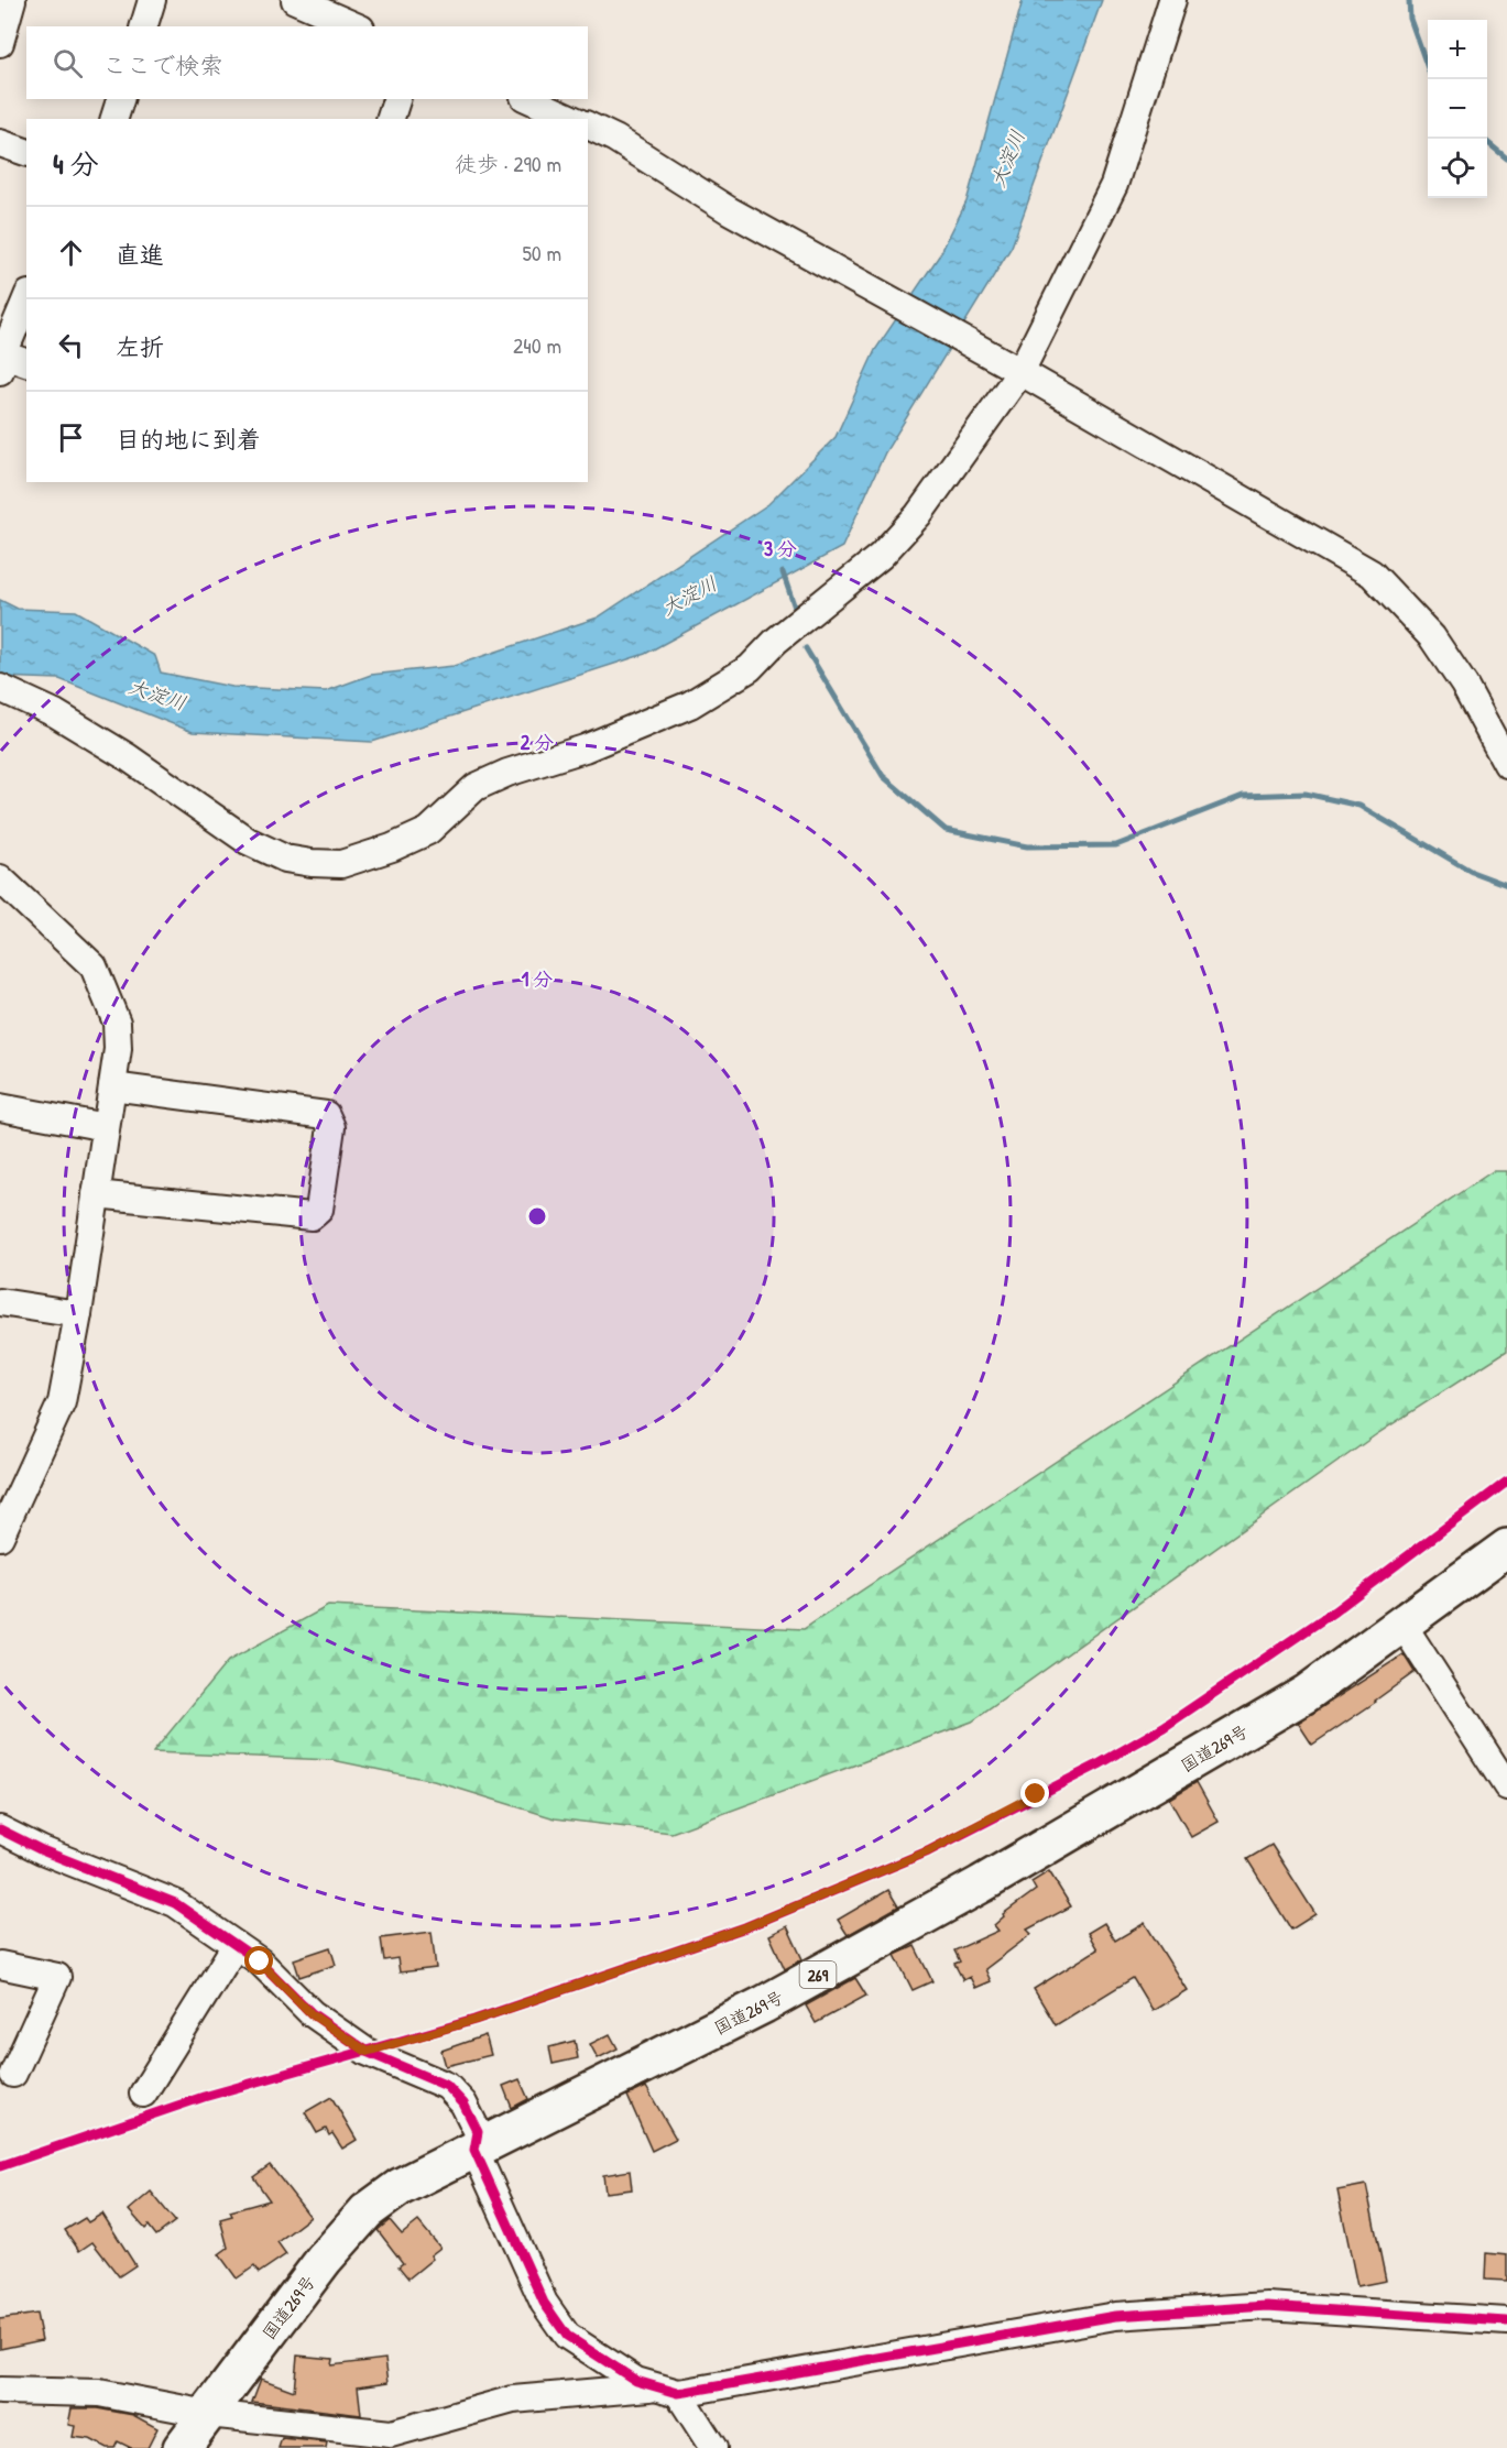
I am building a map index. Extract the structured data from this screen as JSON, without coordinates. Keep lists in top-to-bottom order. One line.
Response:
{"streets":{"highway":["国道269号","269"]},"water":["大淀川"],"page":{"map_buttons":["+","−"],"search":"ここで検索","heading":["4 分","徒歩 · 290 m"],"list":[["直進","50 m"],["左折","240 m"],"目的地に到着"]},"rings":["3 分","2 分","1 分"]}
